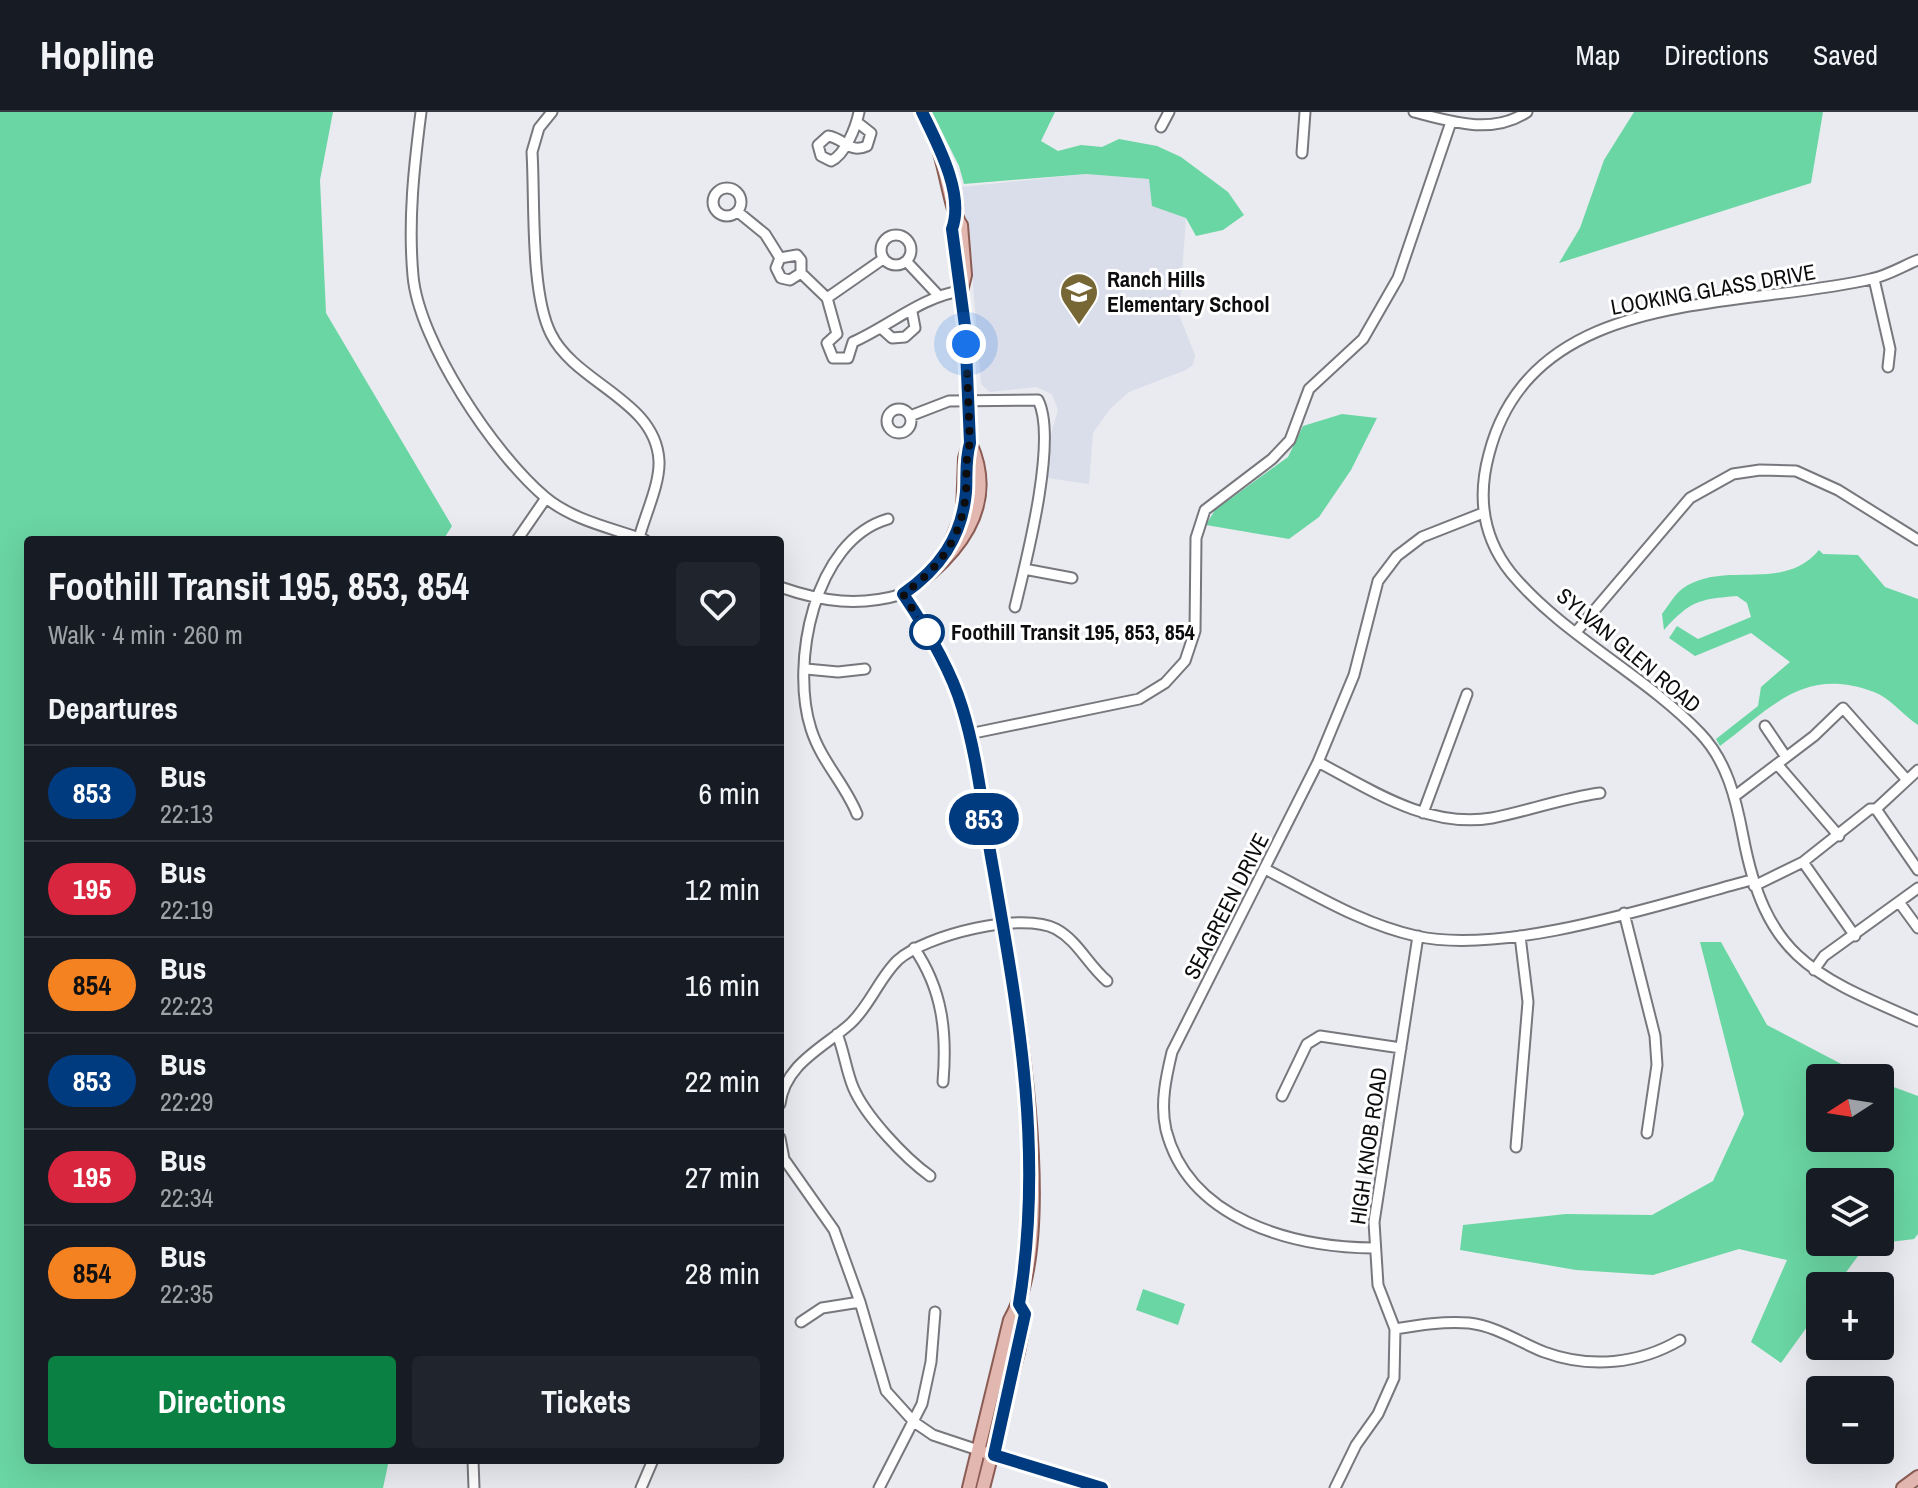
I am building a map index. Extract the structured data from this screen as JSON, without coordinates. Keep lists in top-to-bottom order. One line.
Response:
{"streets":{"street":["LOOKING GLASS DRIVE","SYLVAN GLEN ROAD","SEAGREEN DRIVE","HIGH KNOB ROAD"]},"crossings":[["LOOKING GLASS DRIVE","SYLVAN GLEN ROAD"],["LOOKING GLASS DRIVE","SEAGREEN DRIVE"],["SYLVAN GLEN ROAD","SEAGREEN DRIVE"],["SEAGREEN DRIVE","HIGH KNOB ROAD"]],"places":{"school or university":["Ranch Hills Elementary School"],"other":["Foothill Transit 195, 853, 854"]},"lines":["bus line 853"],"north":"left","page":{"header":"Hopline","nav":["Map","Directions","Saved"],"on_map":"853","heading":[["Foothill Transit 195, 853, 854","Walk · 4 min · 260 m"],"Departures"],"list":[{"mark":"853","name":"Bus","note":"22:13","value":"6 min"},{"mark":"195","name":"Bus","note":"22:19","value":"12 min"},{"mark":"854","name":"Bus","note":"22:23","value":"16 min"},{"mark":"853","name":"Bus","note":"22:29","value":"22 min"},{"mark":"195","name":"Bus","note":"22:34","value":"27 min"},{"mark":"854","name":"Bus","note":"22:35","value":"28 min"}],"map_buttons":["+","−"],"buttons":["Directions","Tickets"]}}
